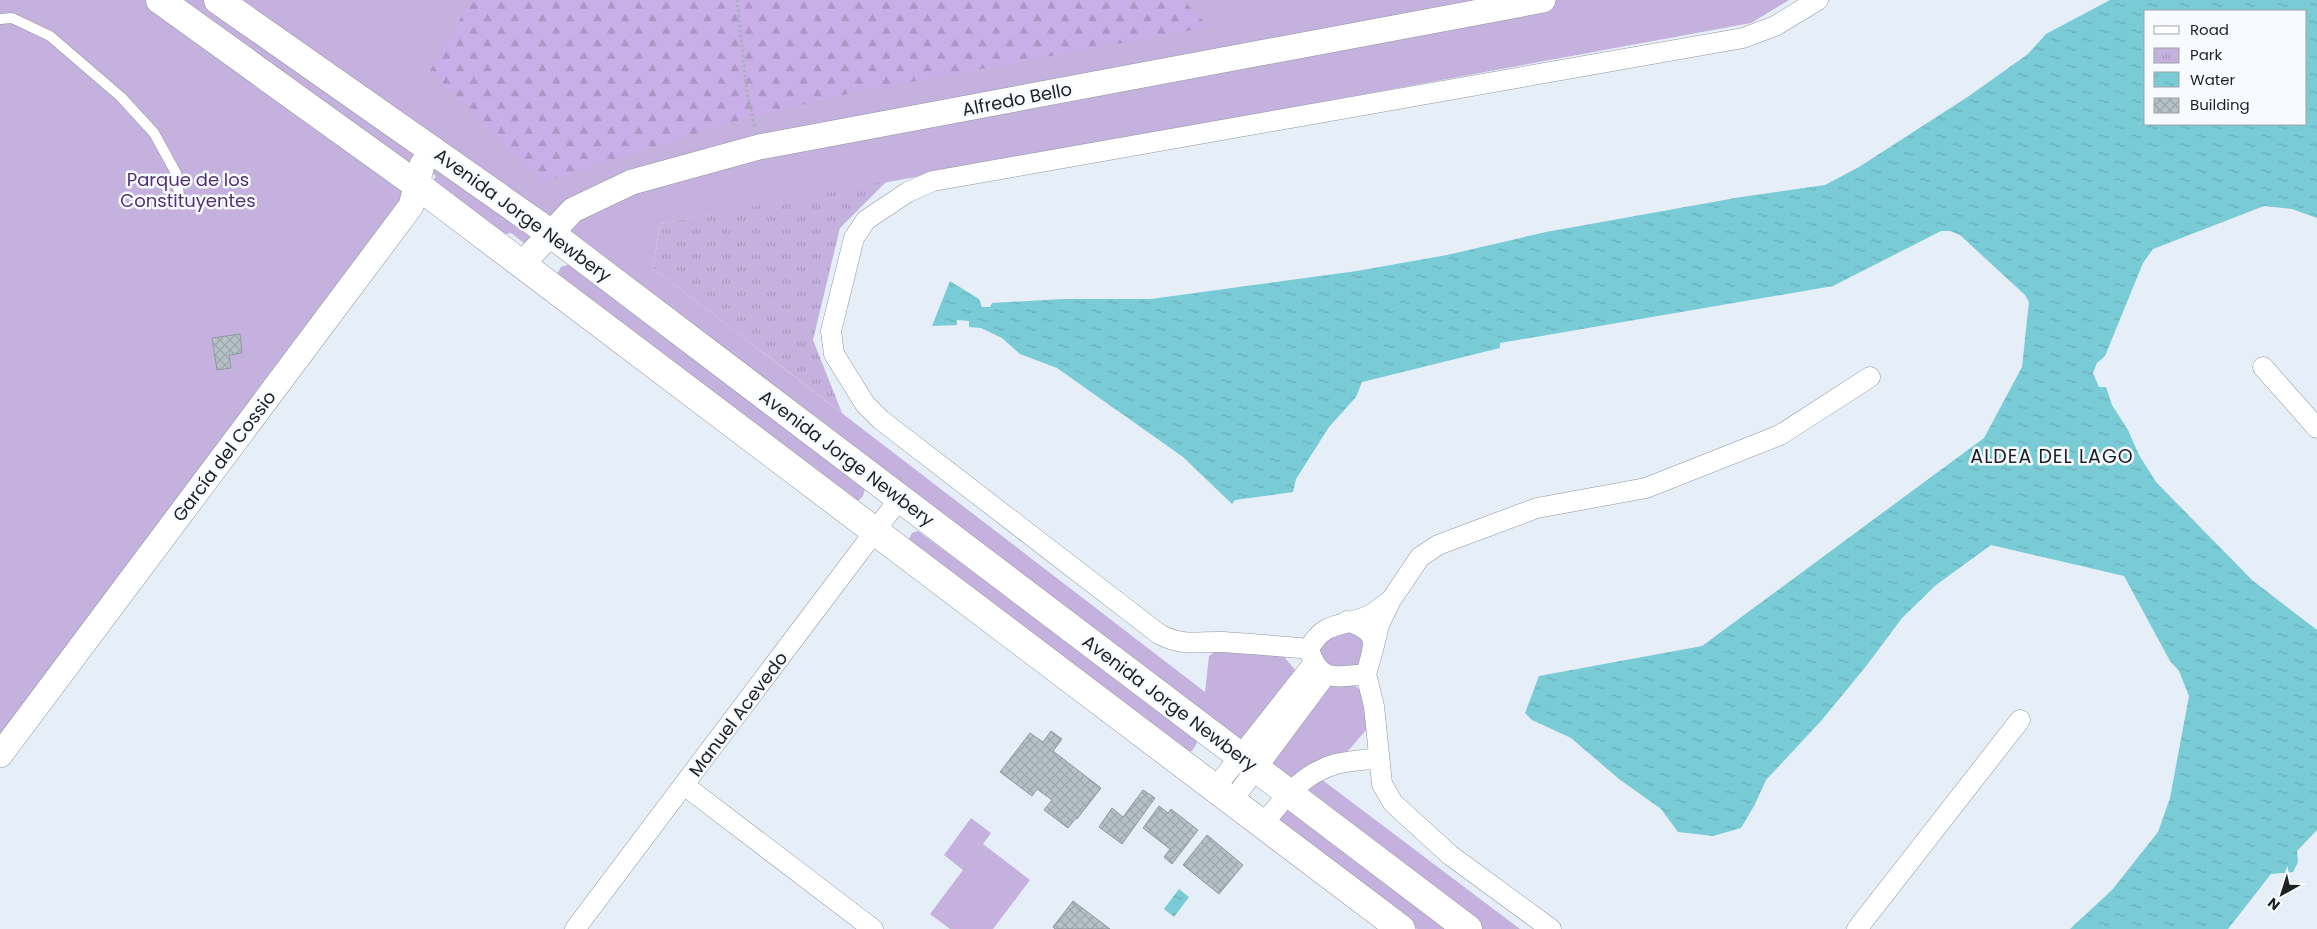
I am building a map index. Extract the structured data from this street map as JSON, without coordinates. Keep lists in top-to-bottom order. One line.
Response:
{"streets":{"main road":["Avenida Jorge Newbery"],"street":["Alfredo Bello","García del Cossio","Manuel Acevedo"]},"crossings":[["Alfredo Bello","Avenida Jorge Newbery"],["Avenida Jorge Newbery","García del Cossio"],["Avenida Jorge Newbery","Manuel Acevedo"]],"districts":["ALDEA DEL LAGO"],"parks":["Parque de los Constituyentes"],"legend":["Road","Park","Water","Building"],"north":"bottom left"}
